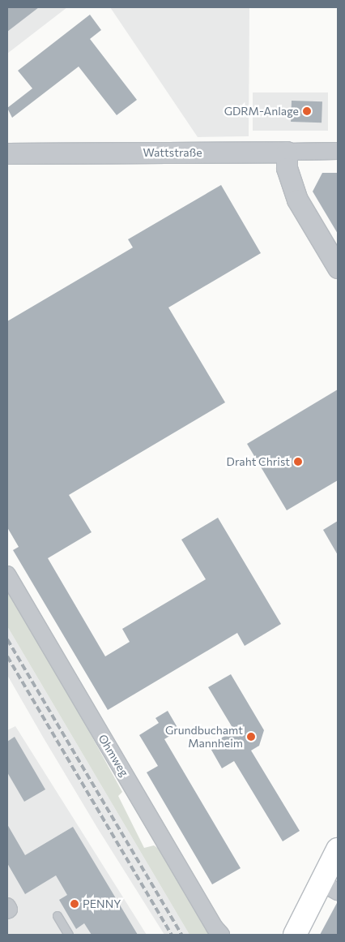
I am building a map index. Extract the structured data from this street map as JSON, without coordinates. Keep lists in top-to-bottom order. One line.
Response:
{"streets":{"street":["Wattstraße","Ohmweg"]},"places":["GDRM-Anlage","Draht Christ","Grundbuchamt Mannheim","PENNY"]}
